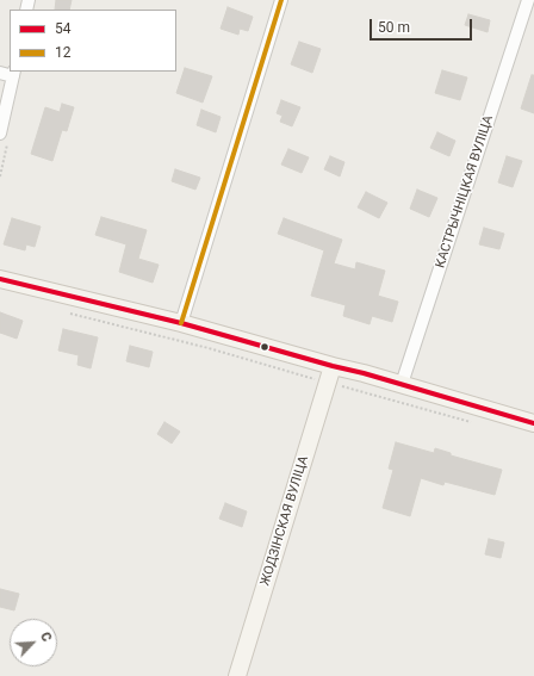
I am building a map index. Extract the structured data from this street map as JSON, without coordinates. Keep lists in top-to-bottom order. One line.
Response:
{"streets":{"main road":["ЖОДЗІНСКАЯ ВУЛІЦА"],"street":["КАСТРЫЧНІЦКАЯ ВУЛІЦА"]},"lines":["transit line 12","transit line 54"],"legend":["54","12"],"scale_bar":"50 m","north":"top right"}
